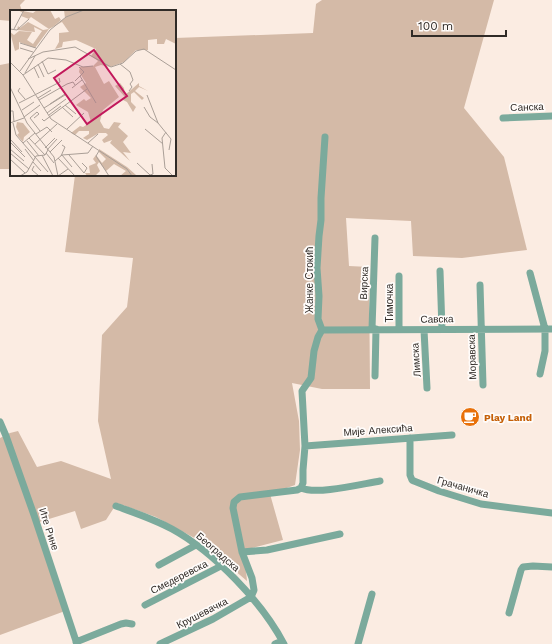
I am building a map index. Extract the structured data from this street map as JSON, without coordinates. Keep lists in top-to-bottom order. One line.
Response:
{"streets":{"street":["Санска","Жанке Стокић","Вирска","Тимочка","Савска","Моравска","Лимска","Мије Алексића","Грачаничка","Ите Рине","Београдска","Смедеревска","Крушевачка"]},"crossings":[["Жанке Стокић","Савска"],["Вирска","Савска"],["Тимочка","Савска"],["Савска","Моравска"],["Савска","Лимска"],["Мије Алексића","Грачаничка"],["Београдска","Смедеревска"],["Београдска","Крушевачка"]],"places":{"cafe":["Play Land"]},"scale_bar":"100 m"}
